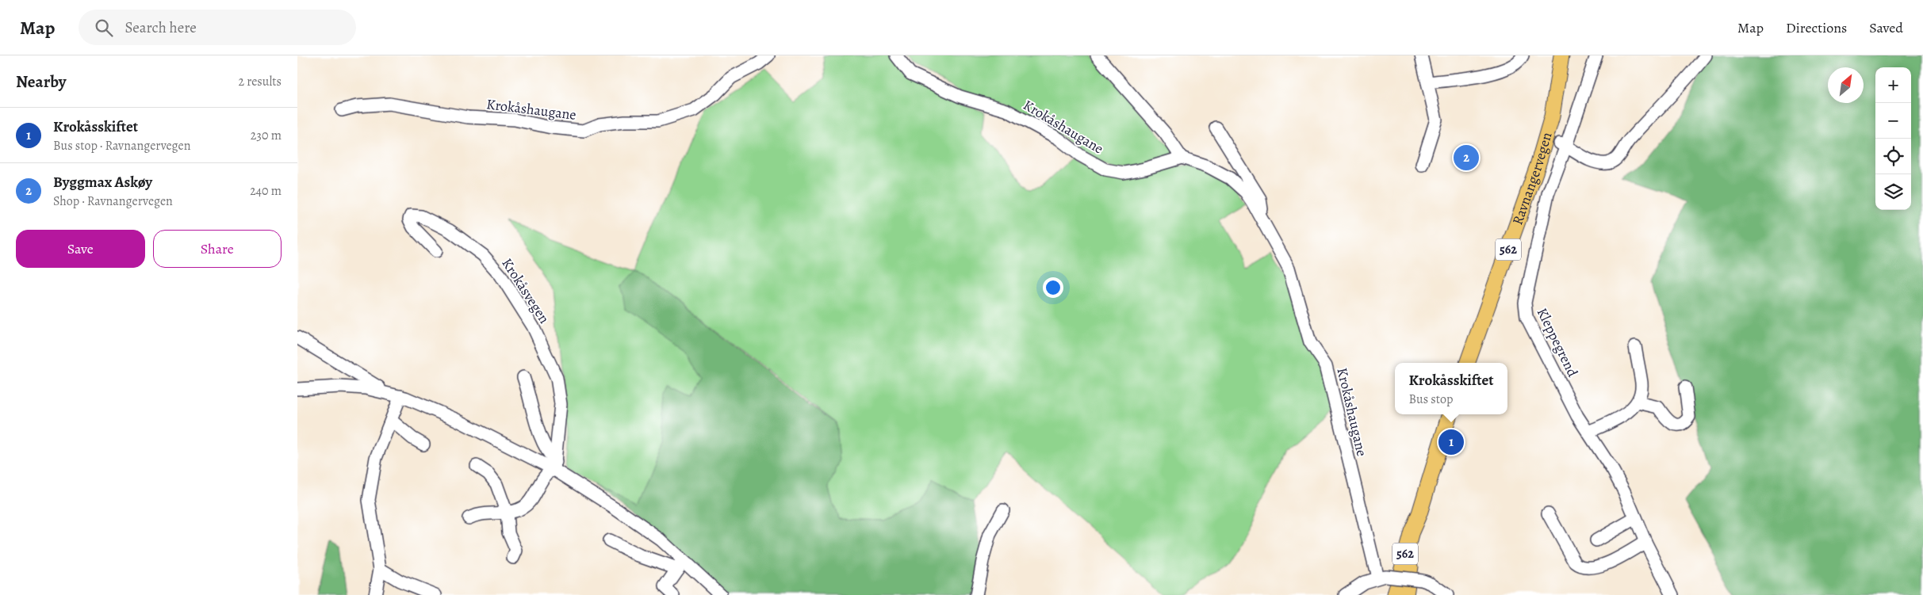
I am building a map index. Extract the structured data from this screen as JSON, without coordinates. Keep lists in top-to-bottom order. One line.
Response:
{"streets":{"main road":["Ravnangervegen","562"],"street":["Krokåshaugane","Krokåsvegen","Kleppegrend"]},"north":"top right","page":{"header":"Map","search":"Search here","nav":["Map","Directions","Saved"],"heading":["Nearby","2 results"],"map_buttons":["+","−"],"list":[{"mark":"1","name":"Krokåsskiftet","note":"Bus stop · Ravnangervegen","value":"230 m"},{"mark":"2","name":"Byggmax Askøy","note":"Shop · Ravnangervegen","value":"240 m"}],"pins":["2","1"],"buttons":["Save","Share"],"popup":["Krokåsskiftet","Bus stop"]}}
